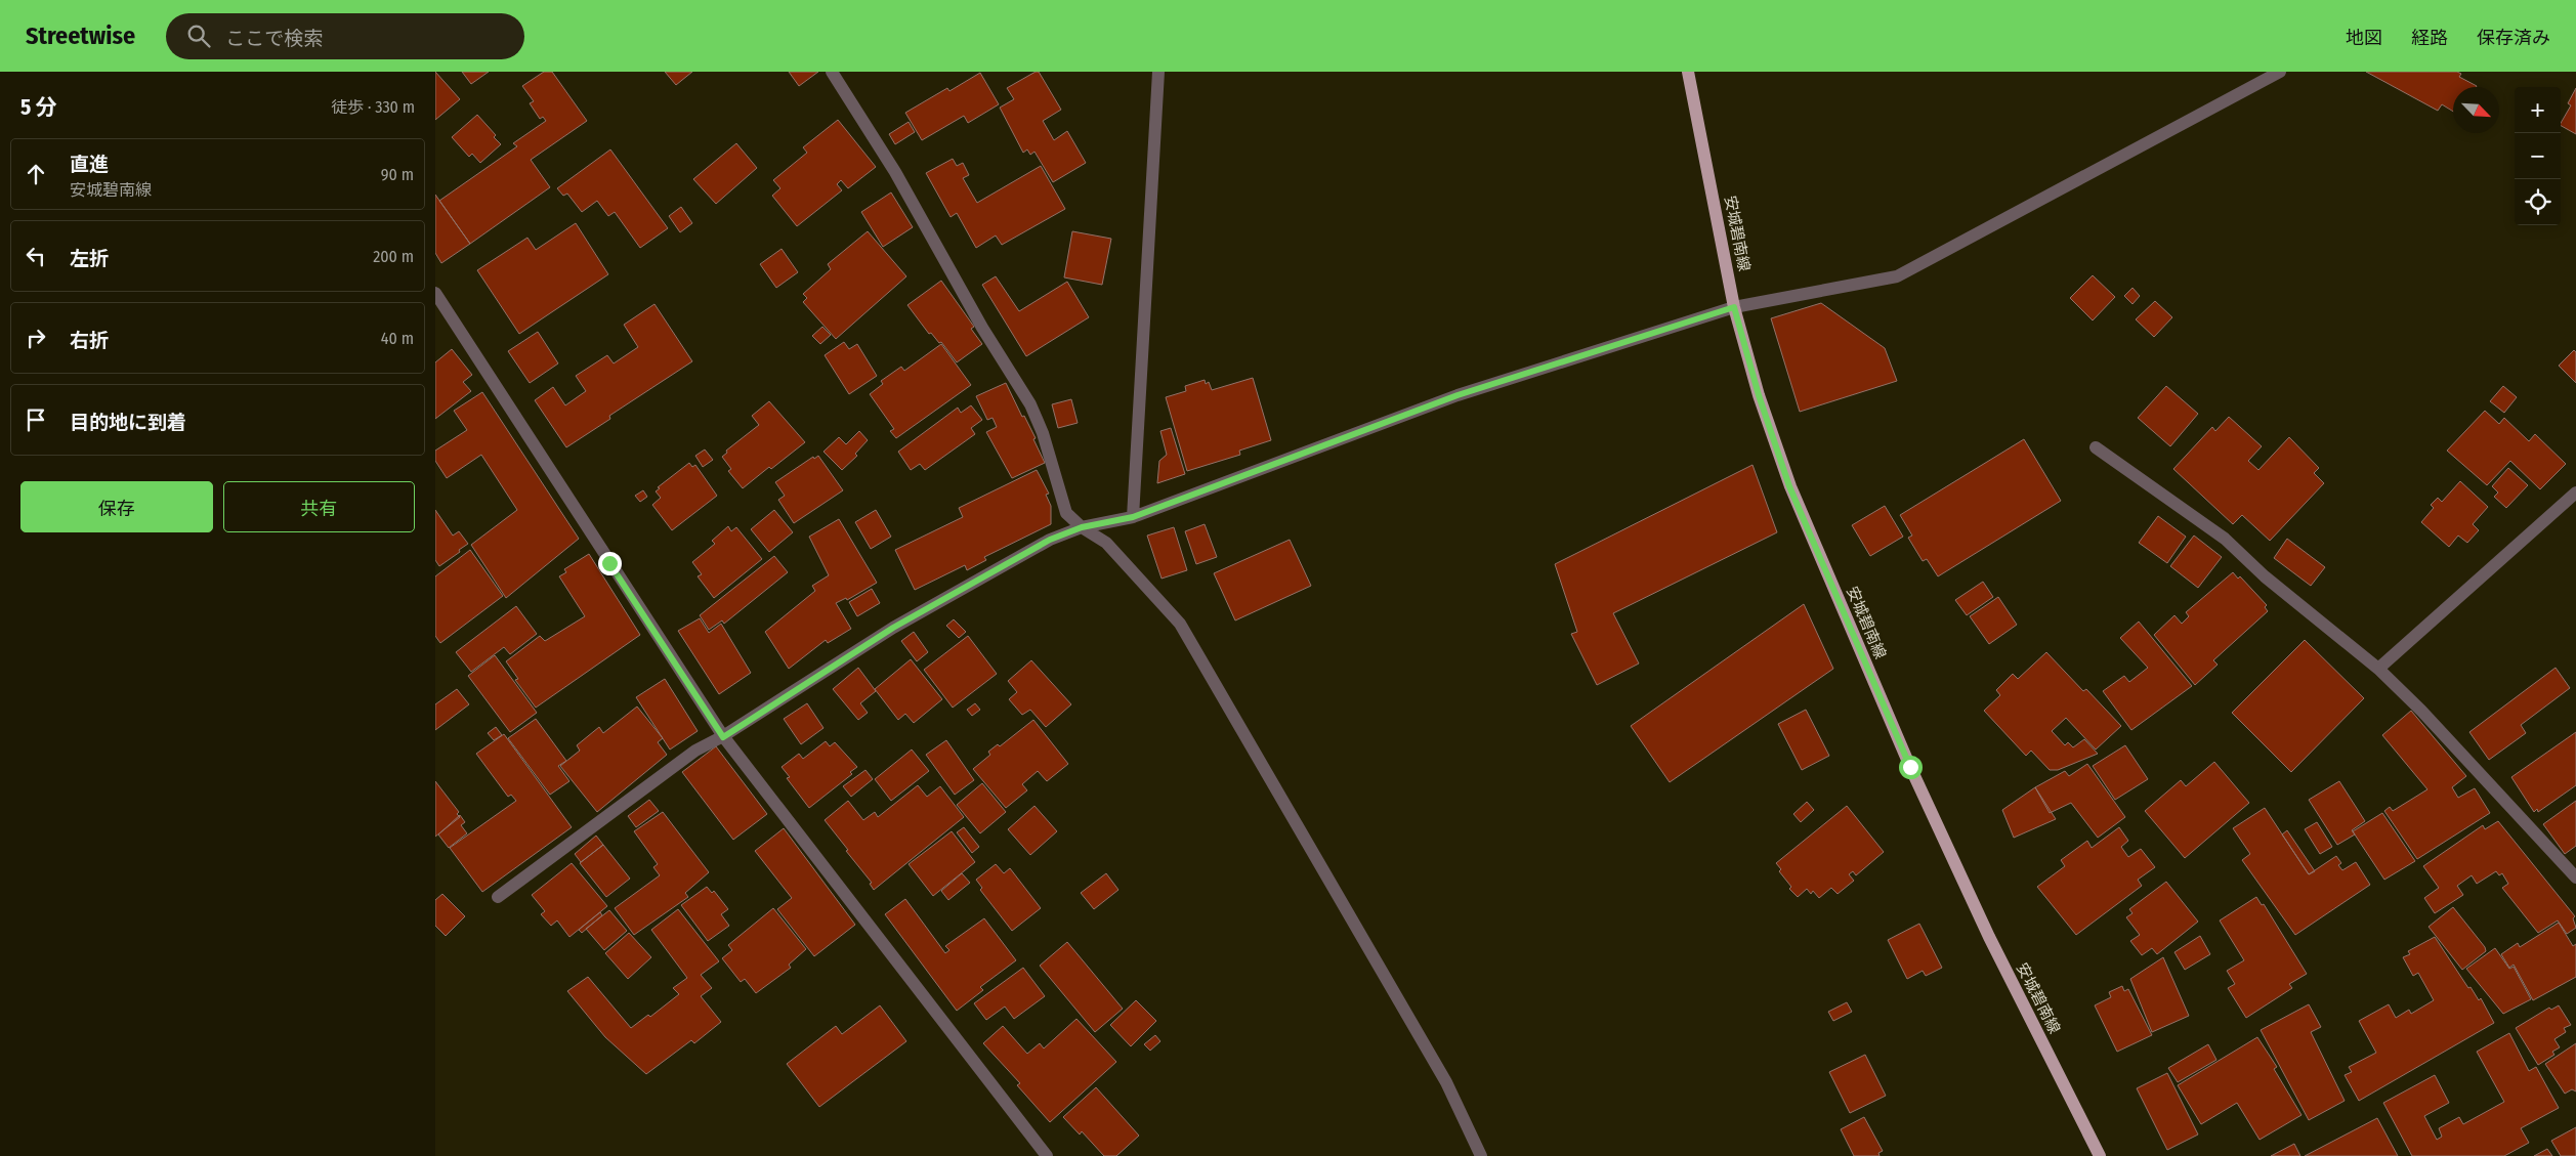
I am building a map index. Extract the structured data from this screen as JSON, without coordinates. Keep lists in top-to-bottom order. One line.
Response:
{"streets":{"main road":["安城碧南線"]},"north":"bottom right","page":{"header":"Streetwise","search":"ここで検索","nav":["地図","経路","保存済み"],"heading":["5 分","徒歩 · 330 m"],"map_buttons":["+","−"],"list":[["直進","安城碧南線","90 m"],["左折","200 m"],["右折","40 m"],"目的地に到着"],"buttons":["保存","共有"]}}
